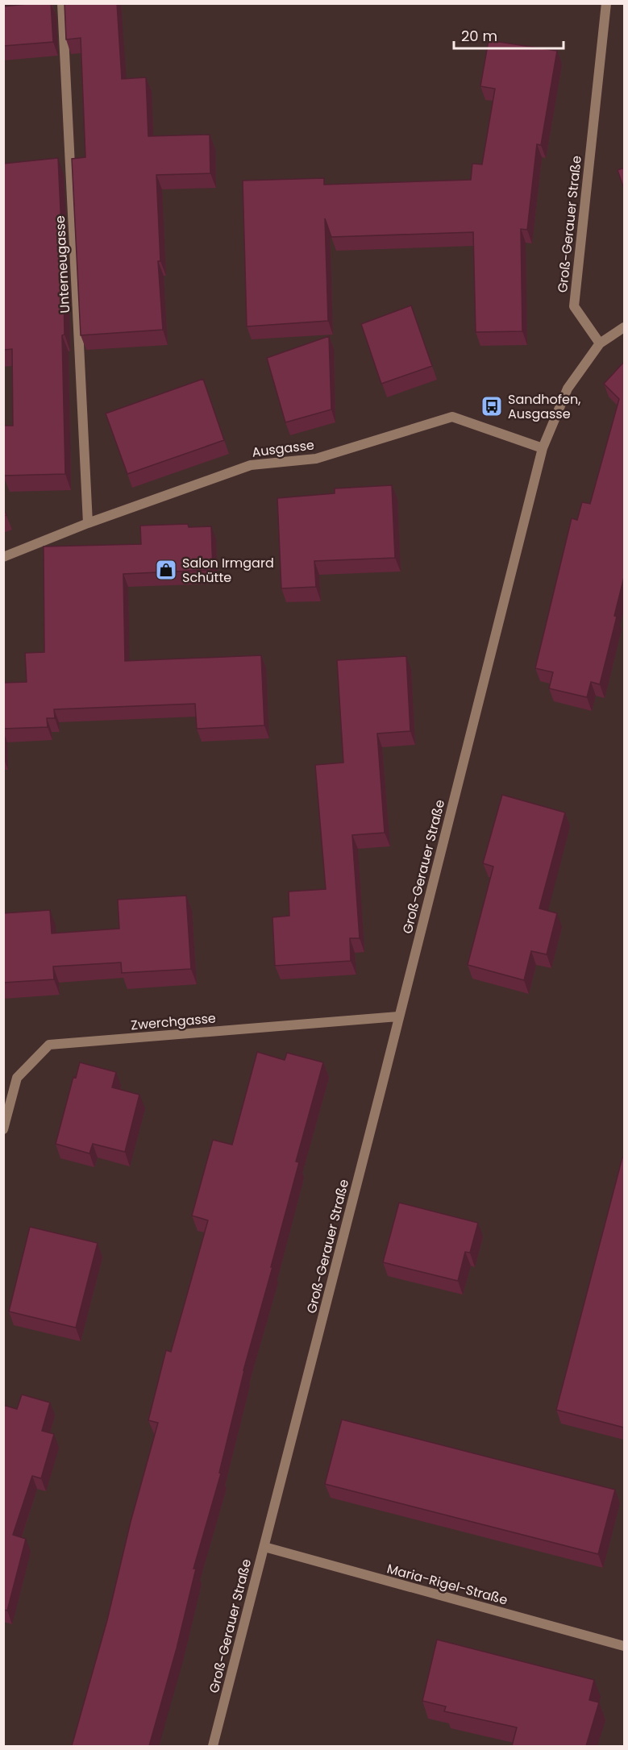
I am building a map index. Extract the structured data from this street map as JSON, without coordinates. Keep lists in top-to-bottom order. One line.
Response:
{"streets":{"street":["Groß-Gerauer Straße","Unterneugasse","Ausgasse","Zwerchgasse","Maria-Rigel-Straße"]},"crossings":[["Groß-Gerauer Straße","Ausgasse"],["Groß-Gerauer Straße","Zwerchgasse"],["Groß-Gerauer Straße","Maria-Rigel-Straße"],["Unterneugasse","Ausgasse"]],"places":{"bus stop":["Sandhofen, Ausgasse"],"shop":["Salon Irmgard Schütte"]},"scale_bar":"20 m"}
